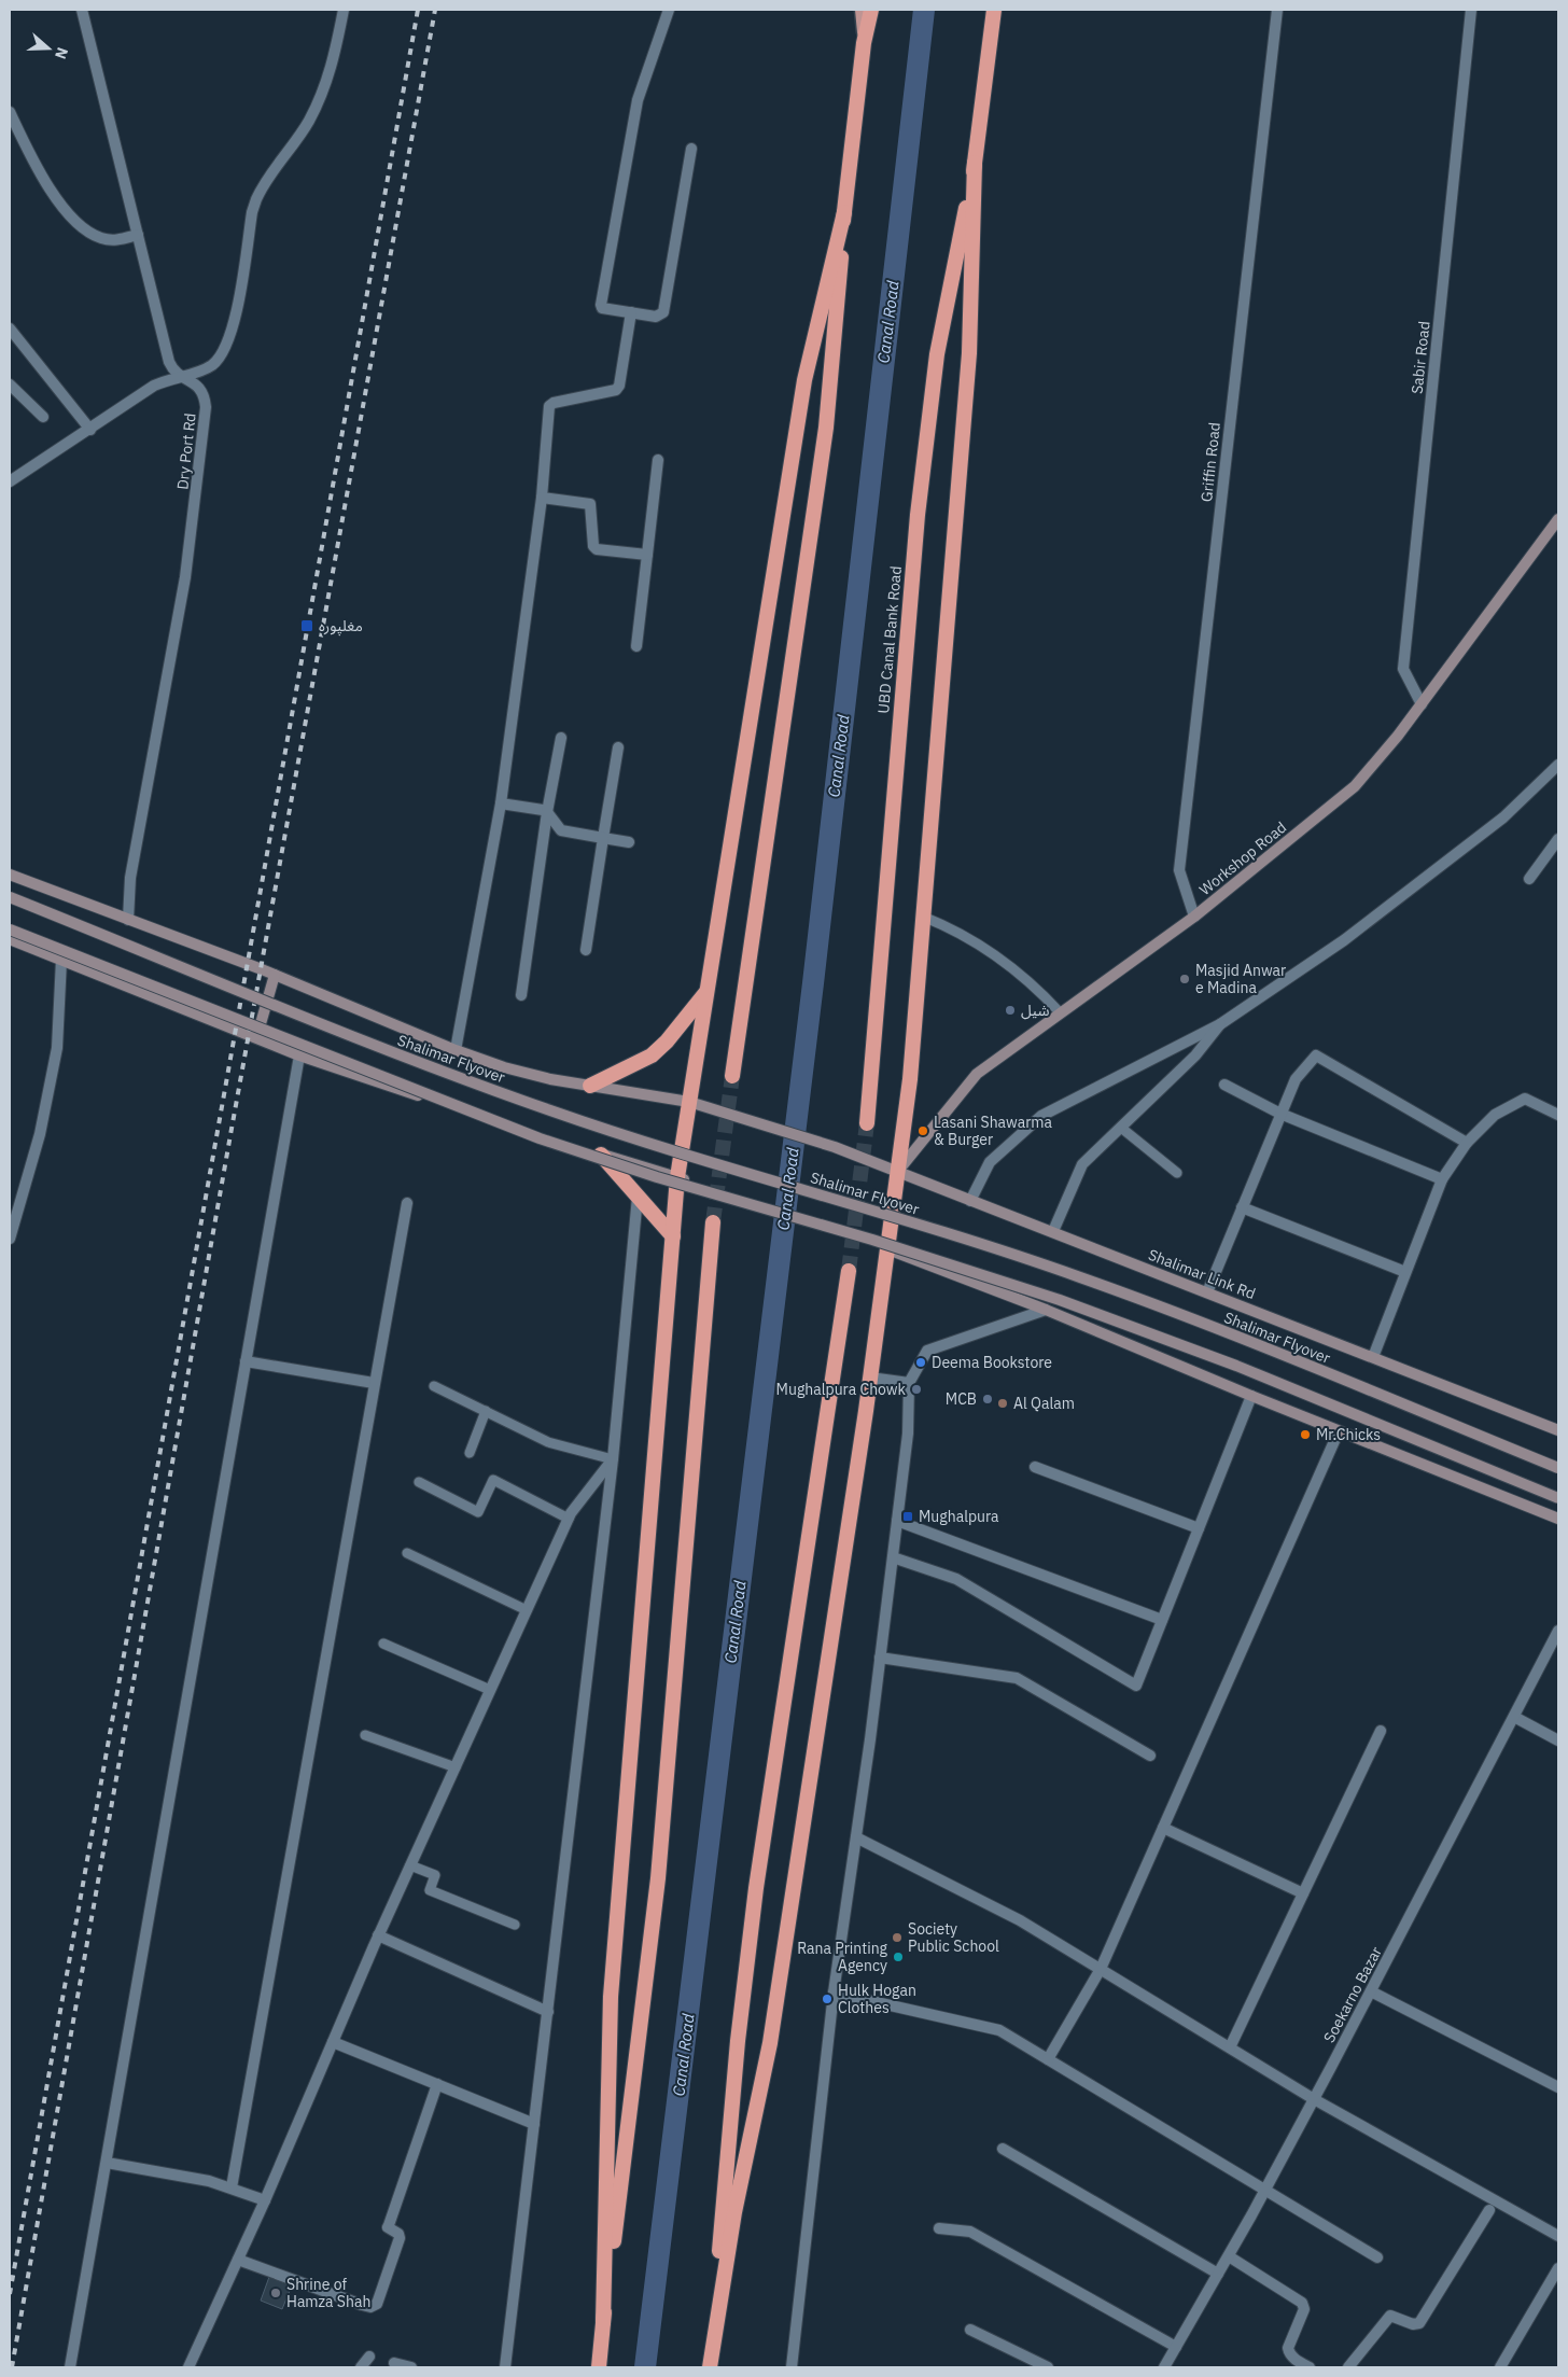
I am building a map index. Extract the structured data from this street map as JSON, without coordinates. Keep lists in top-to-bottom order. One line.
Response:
{"streets":{"highway":["UBD Canal Bank Road"],"main road":["Workshop Road","Shalimar Flyover","Shalimar Link Rd"],"street":["Sabir Road","Dry Port Rd","Griffin Road","Soekarno Bazar"]},"crossings":[["Sabir Road","Workshop Road"],["Dry Port Rd","Shalimar Link Rd"],["Griffin Road","Workshop Road"],["Workshop Road","Shalimar Link Rd"]],"water":["Canal Road"],"places":{"transit":["مغلپورہ","Mughalpura"],"other":["Masjid Anwar e Madina","شیل","Lasani Shawarma & Burger","Deema Bookstore","Mughalpura Chowk","MCB","Al Qalam","Mr.Chicks","Society Public School","Rana Printing Agency","Hulk Hogan Clothes","Shrine of Hamza Shah"]},"north":"right"}
